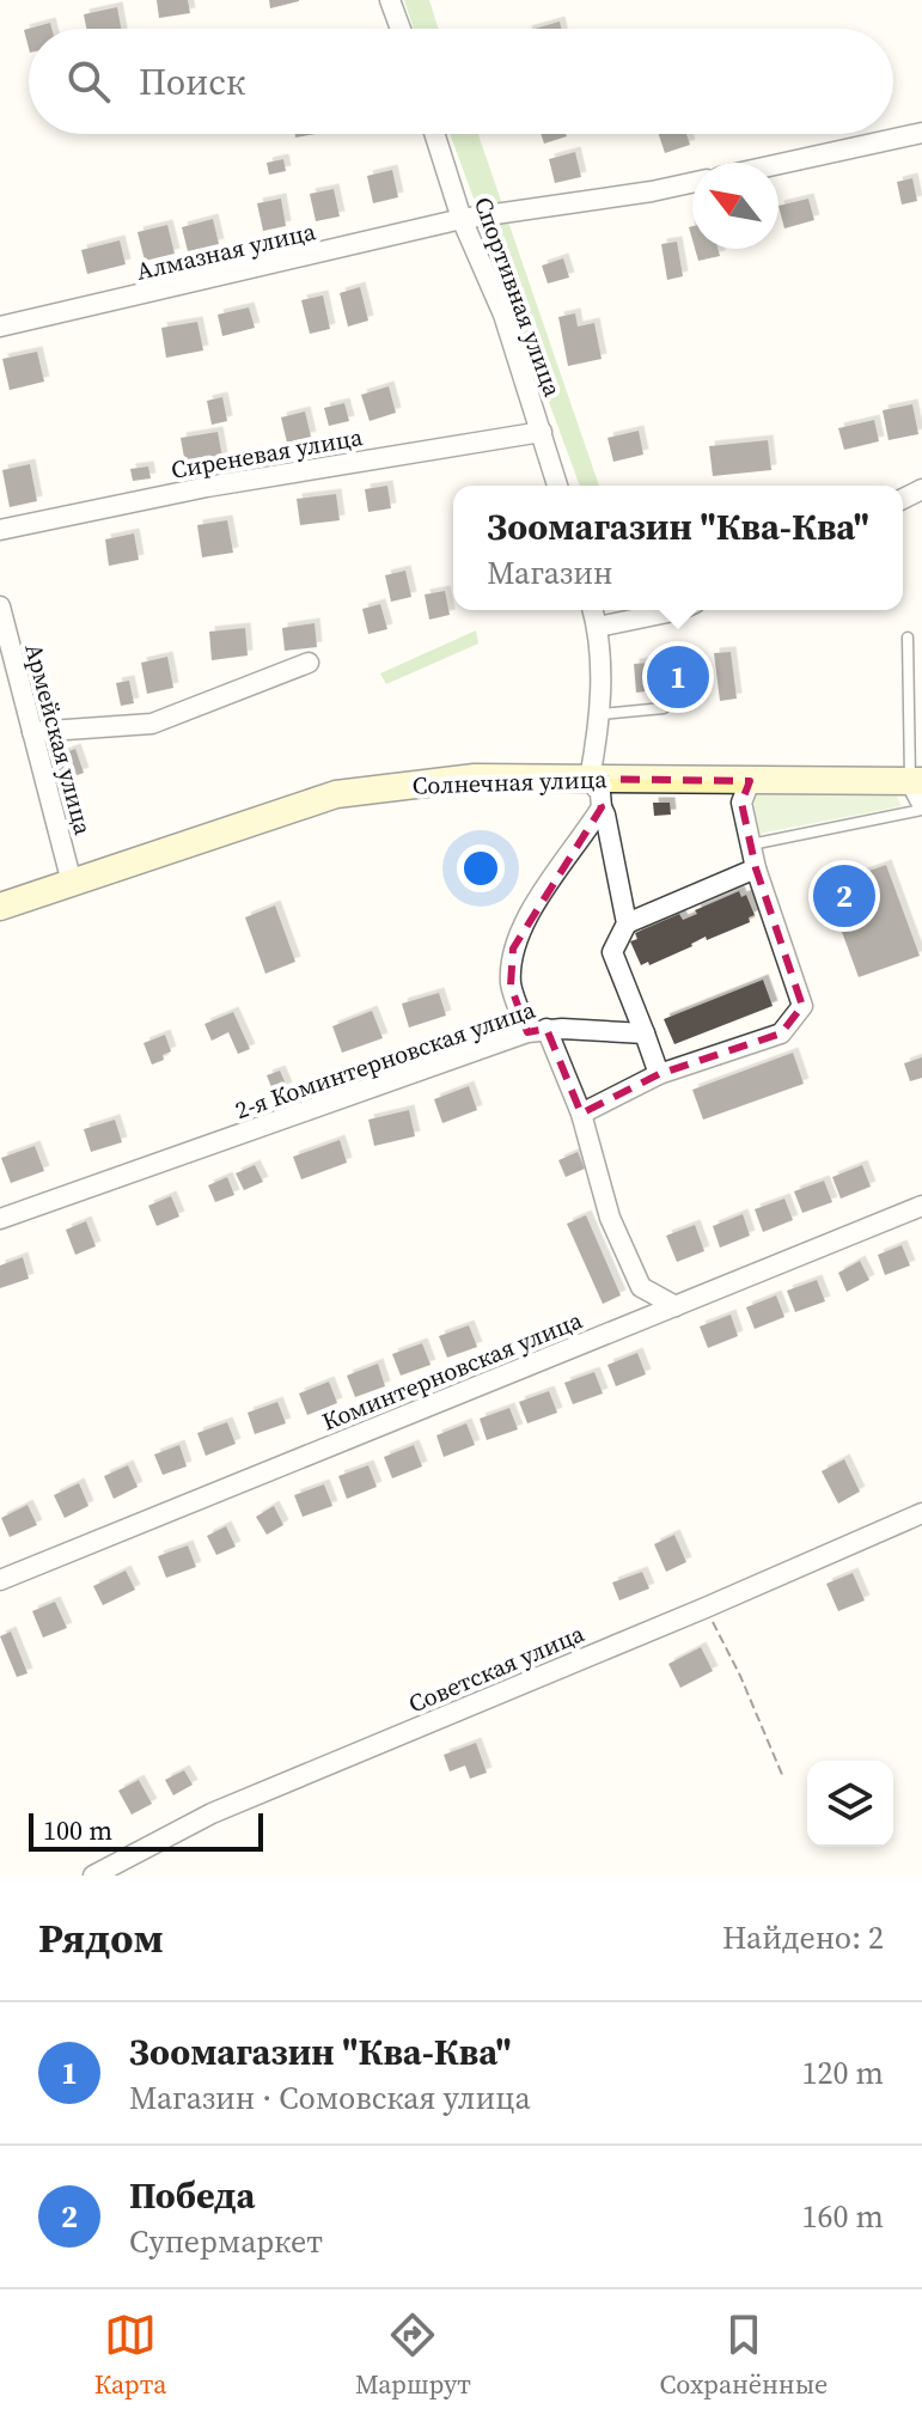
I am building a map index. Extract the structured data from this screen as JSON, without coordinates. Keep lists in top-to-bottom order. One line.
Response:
{"streets":{"street":["Алмазная улица","Спортивная улица","Сиреневая улица","Армейская улица","Солнечная улица","2-я Коминтерновская улица","Коминтерновская улица","Советская улица"]},"crossings":[["Алмазная улица","Спортивная улица"],["Спортивная улица","Сиреневая улица"],["Армейская улица","Солнечная улица"]],"scale_bar":"100 m","north":"top left","page":{"search":"Поиск","popup":["Зоомагазин \"Ква-Ква\"","Магазин"],"pins":["1","2"],"scale":"100 m","heading":["Рядом","Найдено: 2"],"list":[{"mark":"1","name":"Зоомагазин \"Ква-Ква\"","note":"Магазин · Сомовская улица","value":"120 m"},{"mark":"2","name":"Победа","note":"Супермаркет","value":"160 m"}],"nav":["Карта","Маршрут","Сохранённые"]}}
